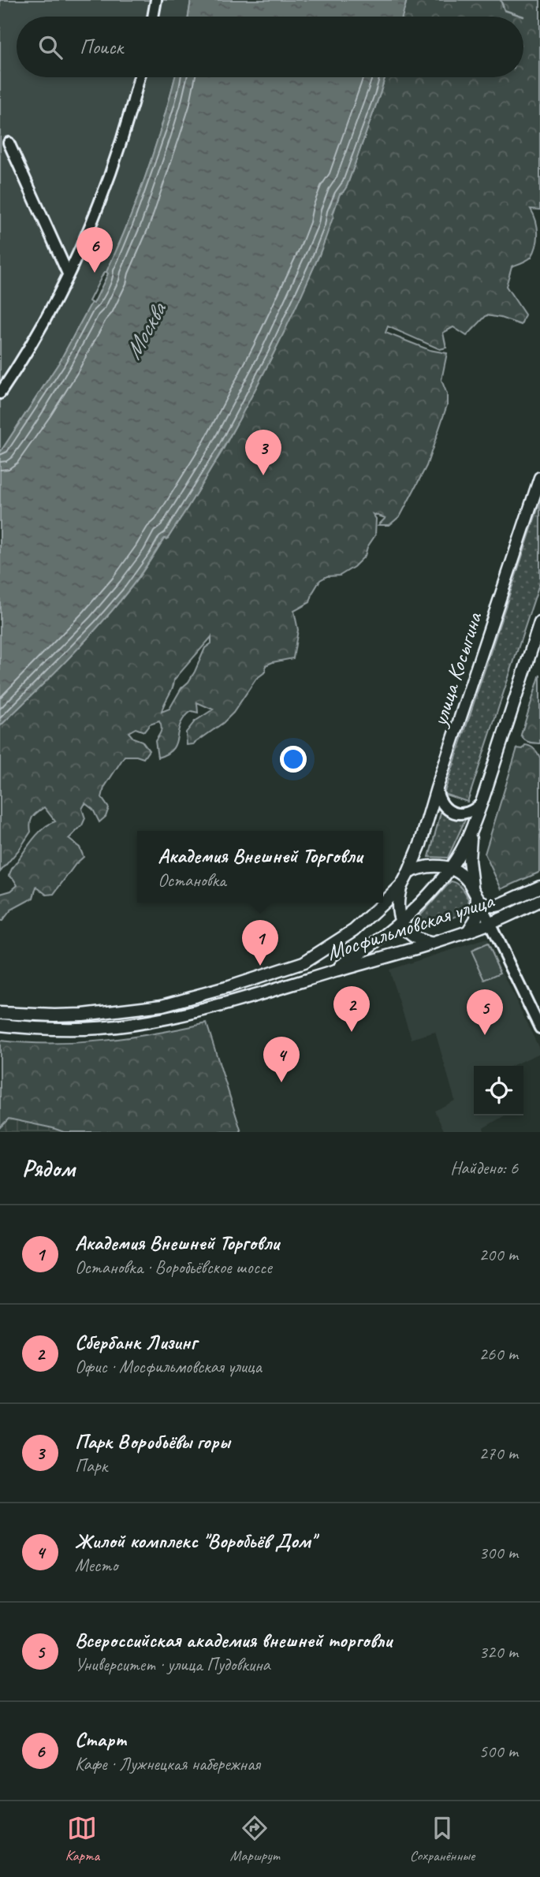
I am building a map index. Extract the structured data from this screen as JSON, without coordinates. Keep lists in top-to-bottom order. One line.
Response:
{"streets":{"main road":["улица Косыгина","Мосфильмовская улица"]},"water":["Москва"],"page":{"search":"Поиск","pins":["6","3","1","2","5","4"],"popup":["Академия Внешней Торговли","Остановка"],"heading":["Рядом","Найдено: 6"],"list":[{"mark":"1","name":"Академия Внешней Торговли","note":"Остановка · Воробьёвское шоссе","value":"200 m"},{"mark":"2","name":"Сбербанк Лизинг","note":"Офис · Мосфильмовская улица","value":"260 m"},{"mark":"3","name":"Парк Воробьёвы горы","note":"Парк","value":"270 m"},{"mark":"4","name":"Жилой комплекс \"Воробьёв Дом\"","note":"Место","value":"300 m"},{"mark":"5","name":"Всероссийская академия внешней торговли","note":"Университет · улица Пудовкина","value":"320 m"},{"mark":"6","name":"Старт","note":"Кафе · Лужнецкая набережная","value":"500 m"}],"nav":["Карта","Маршрут","Сохранённые"]}}
